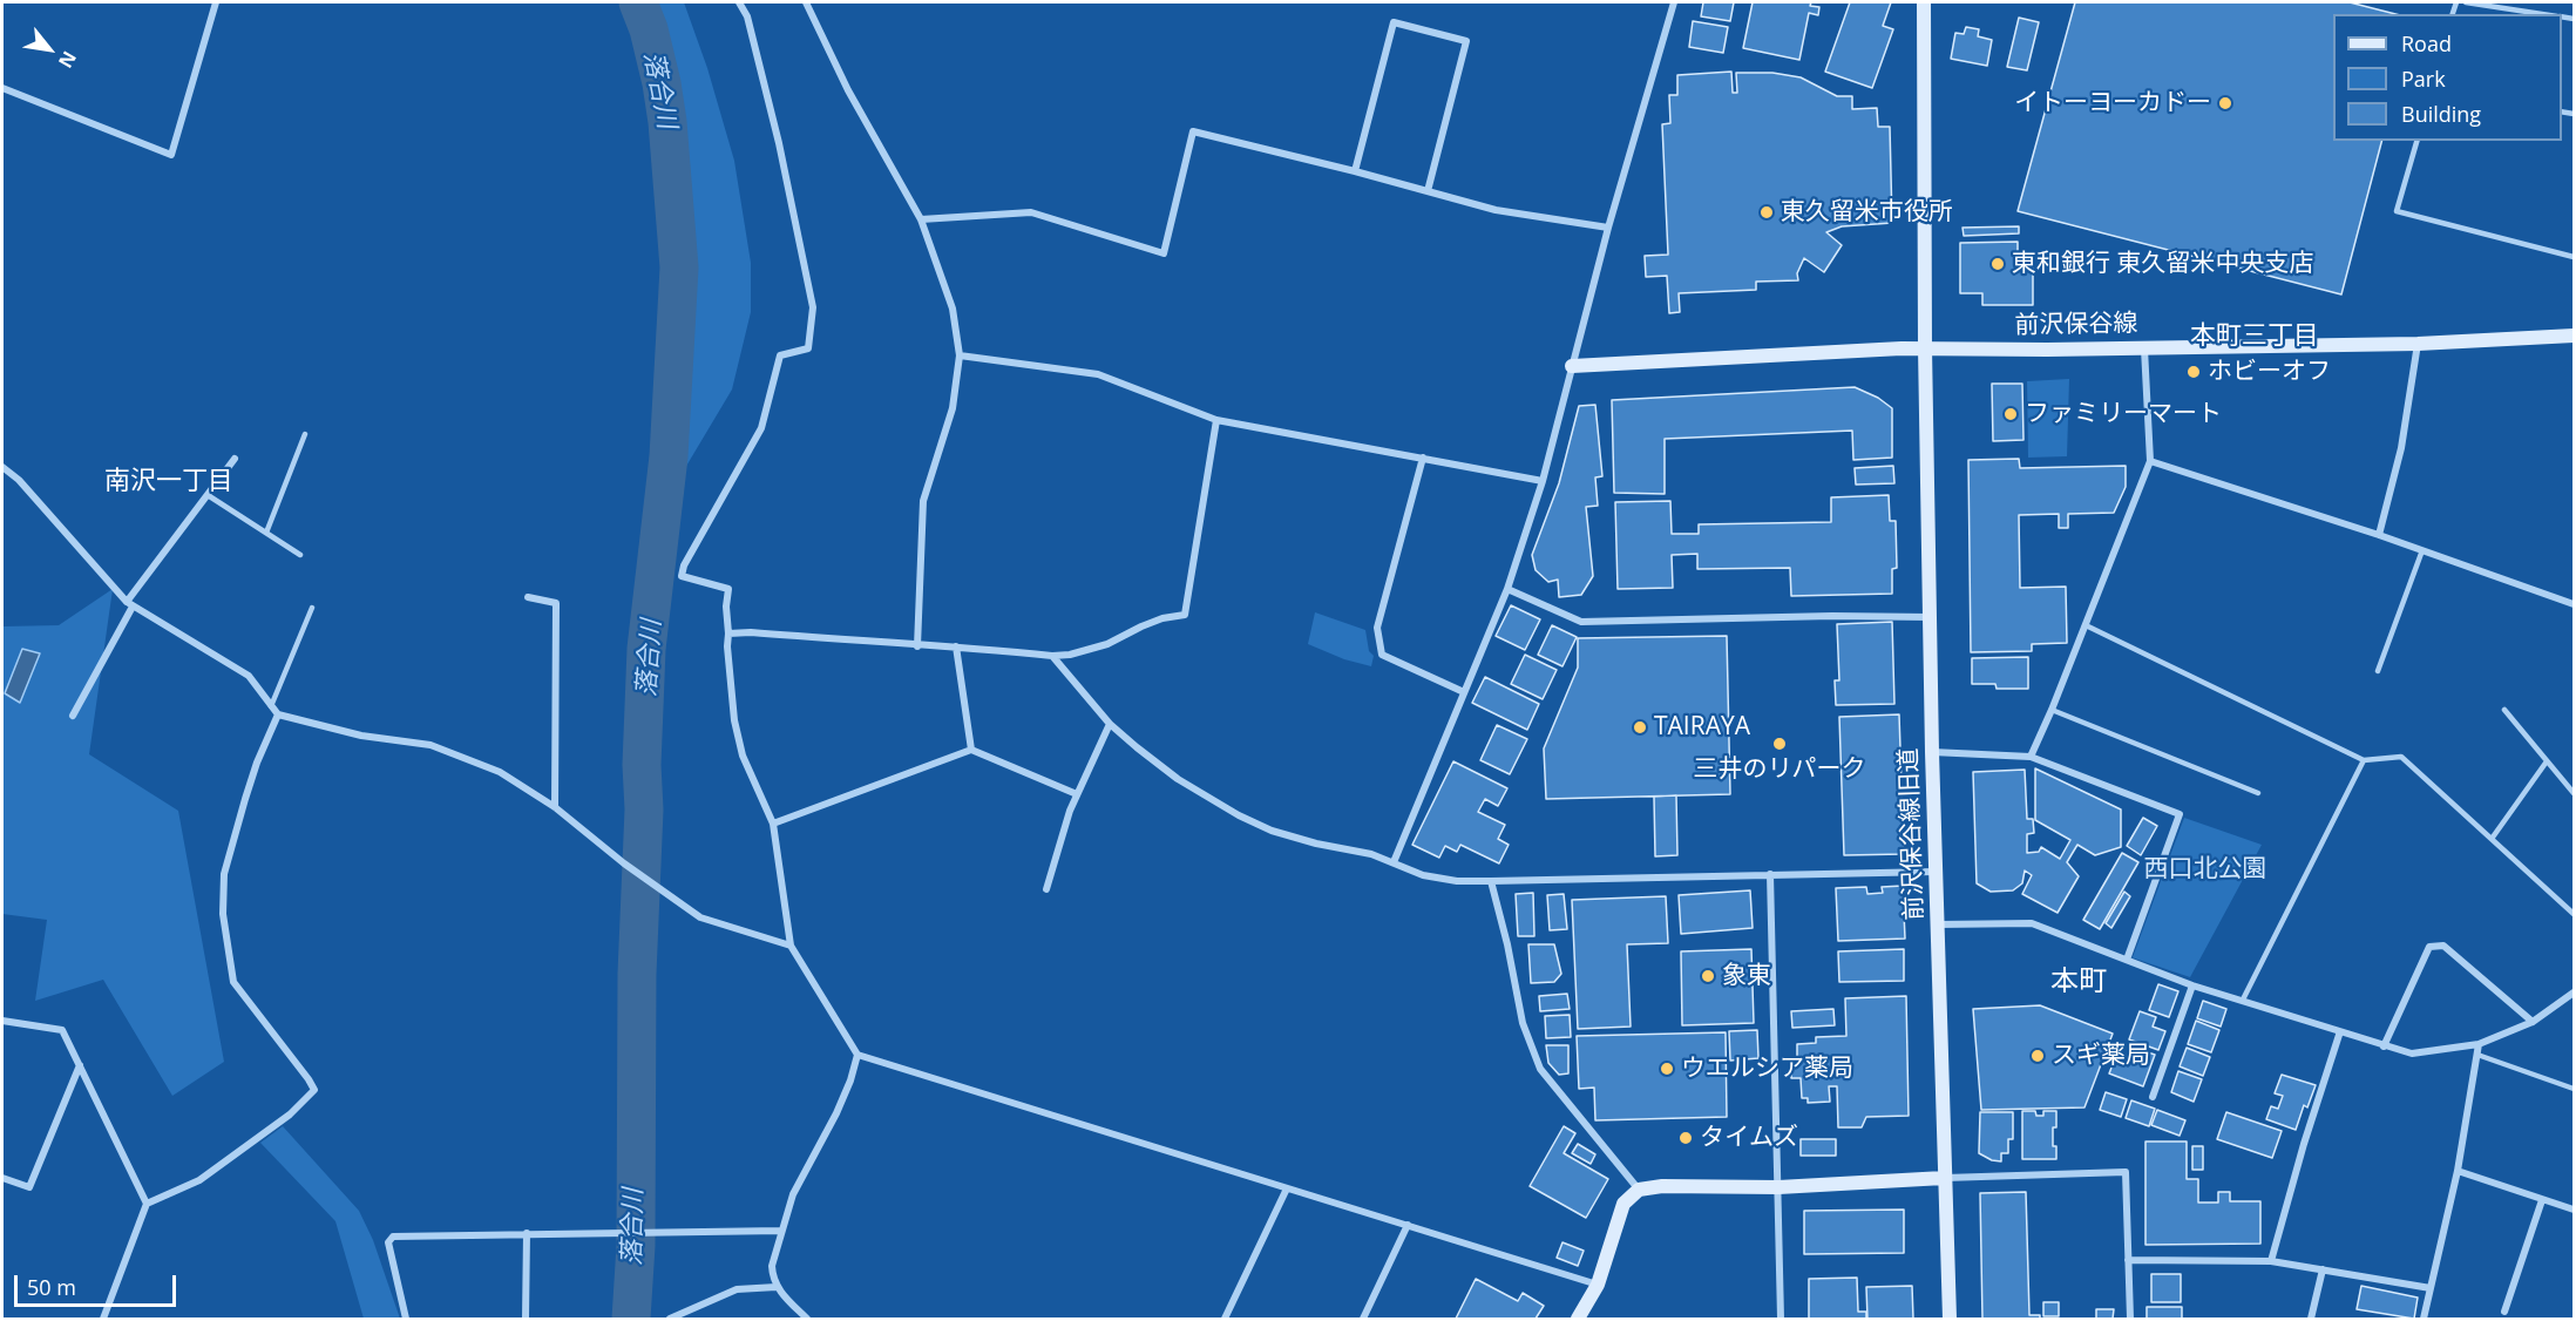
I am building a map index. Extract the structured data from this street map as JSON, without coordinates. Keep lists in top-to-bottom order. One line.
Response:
{"streets":{"street":["前沢保谷線","前沢保谷線旧道"]},"crossings":[["前沢保谷線","前沢保谷線旧道"]],"districts":["本町三丁目","南沢一丁目","本町"],"water":["落合川"],"parks":["西口北公園"],"places":["イトーヨーカドー","東久留米市役所","東和銀行 東久留米中央支店","ホビーオフ","ファミリーマート","TAIRAYA","三井のリパーク","象東","スギ薬局","ウエルシア薬局","タイムズ"],"legend":["Road","Park","Building"],"scale_bar":"50 m","north":"bottom right"}
